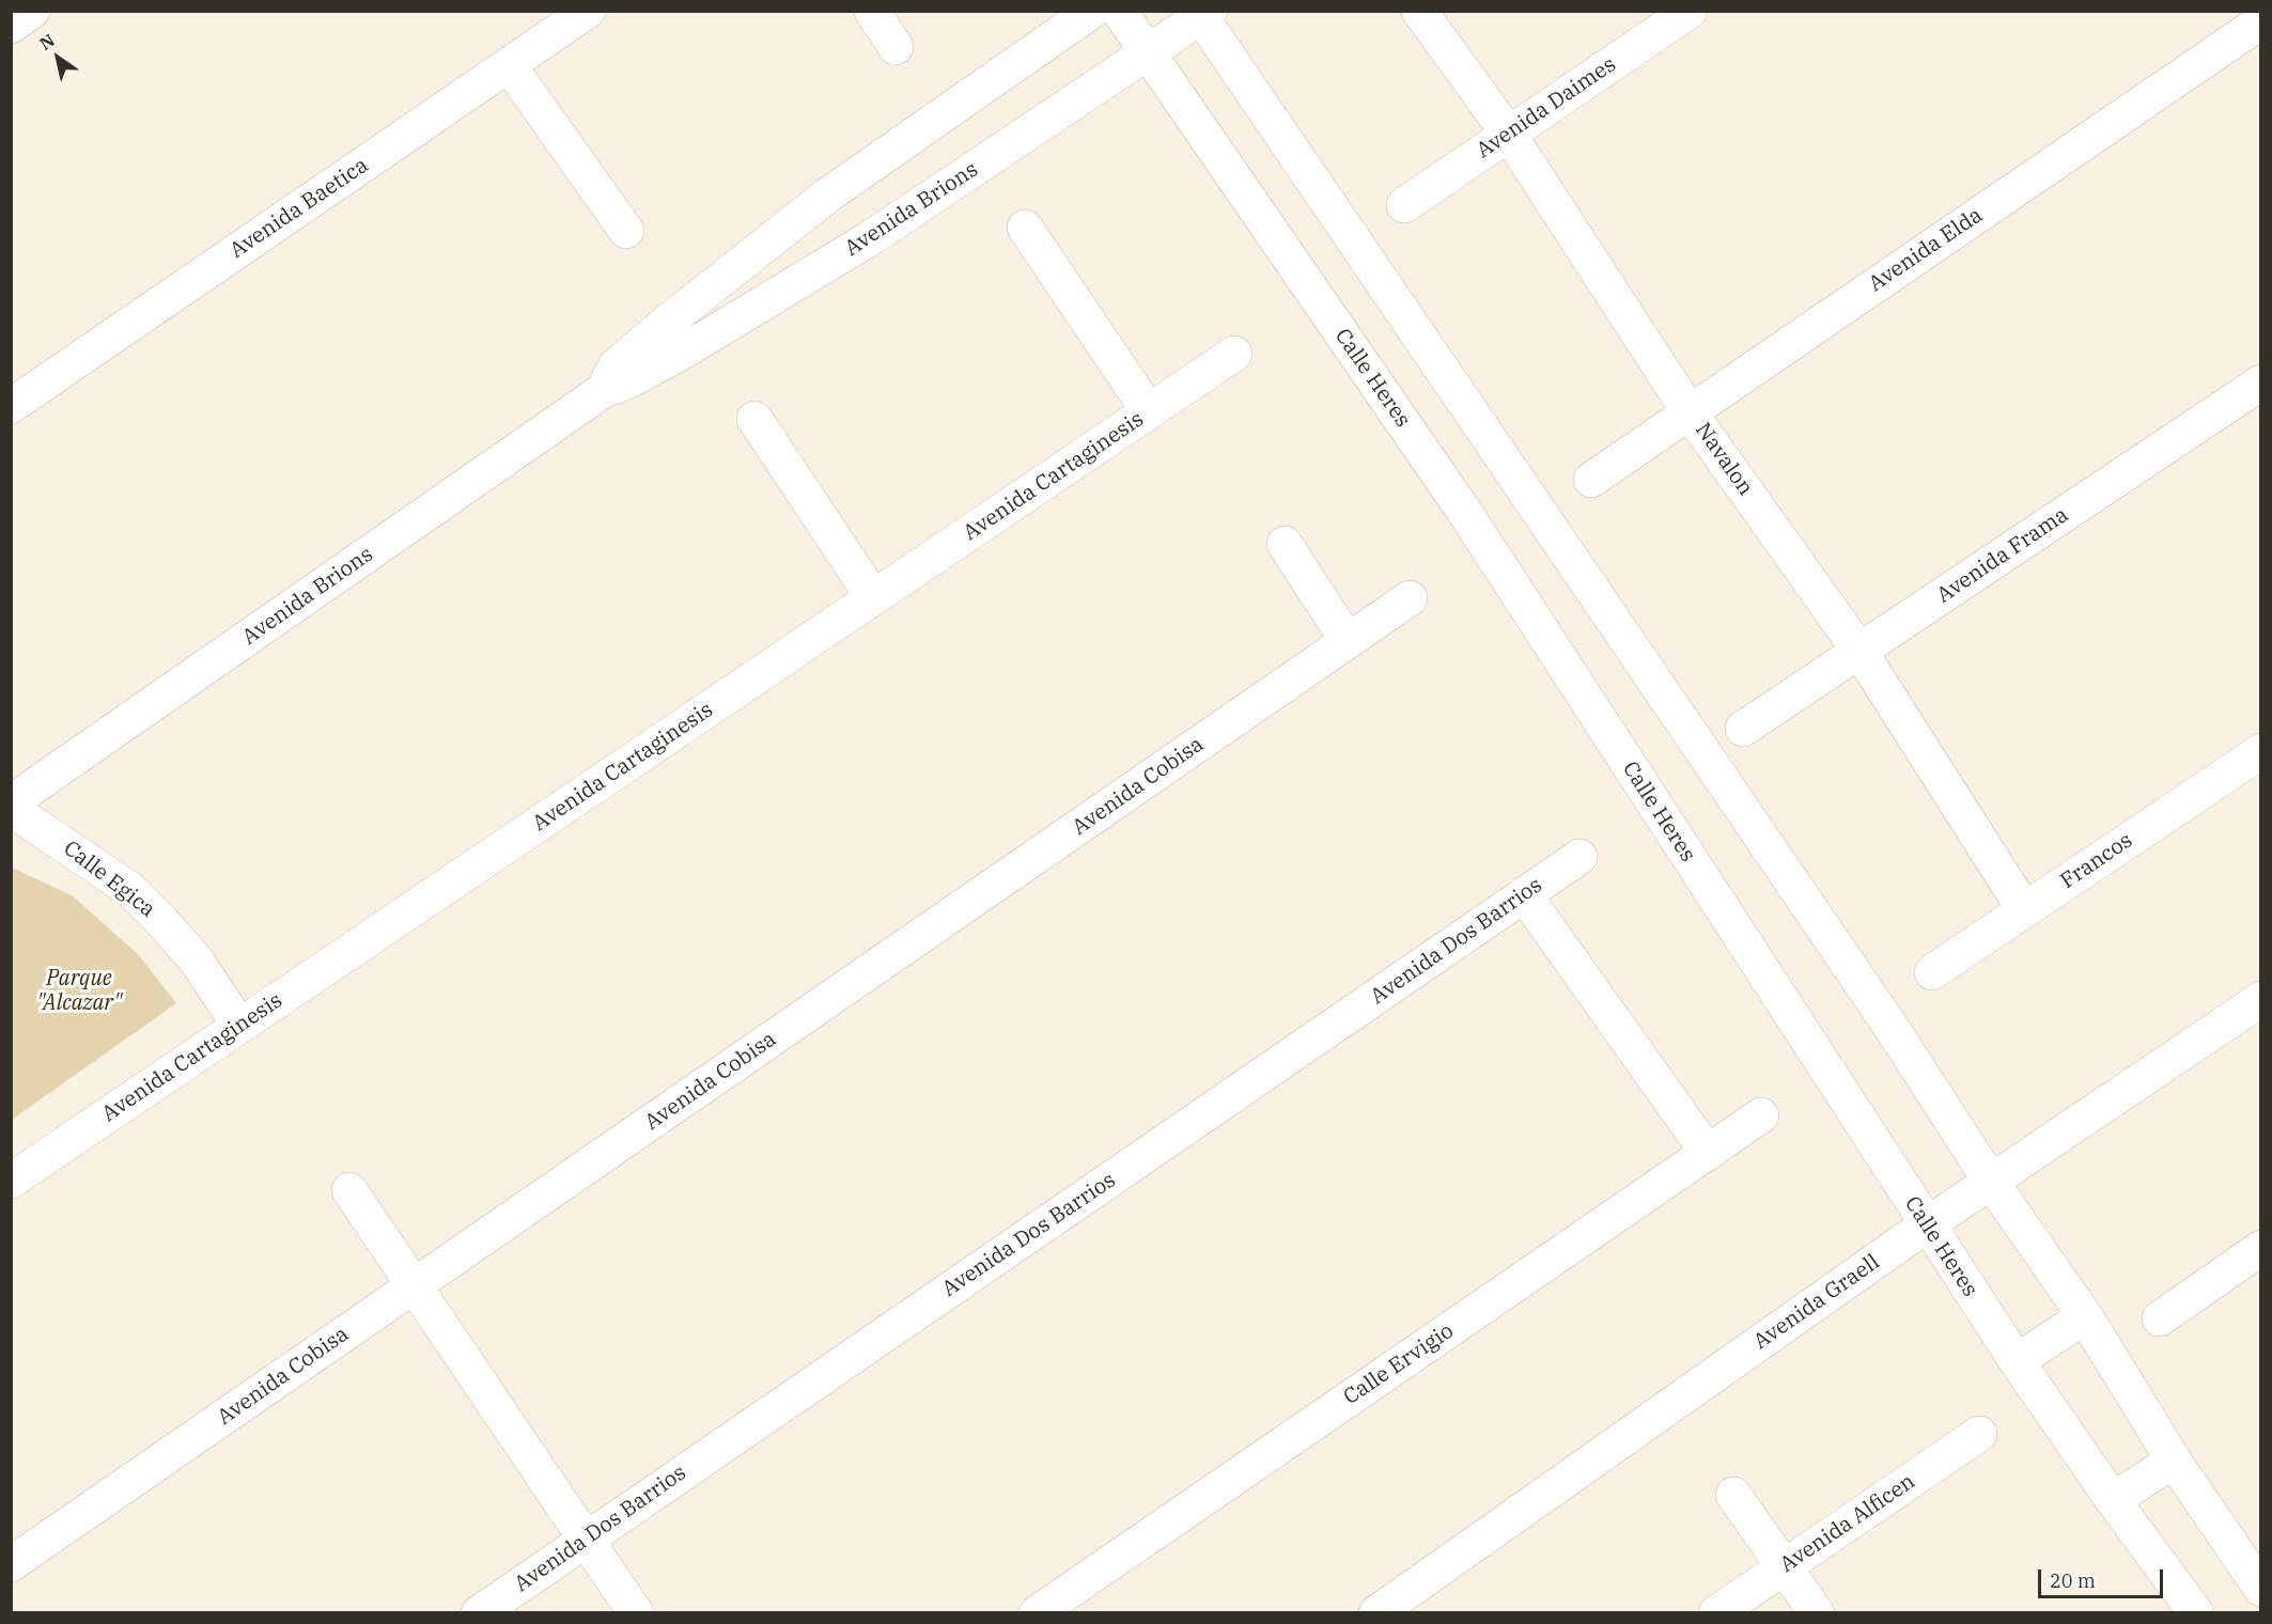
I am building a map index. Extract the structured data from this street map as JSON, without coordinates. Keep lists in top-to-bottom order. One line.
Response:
{"streets":{"street":["Avenida Daimes","Avenida Baetica","Avenida Brions","Avenida Elda","Calle Heres","Navalon","Avenida Cartaginesis","Avenida Frama","Avenida Cobisa","Francos","Calle Egica","Avenida Dos Barrios","Avenida Graell","Calle Ervigio","Avenida Alficen"]},"crossings":[["Avenida Daimes","Navalon"],["Avenida Brions","Calle Heres"],["Avenida Elda","Navalon"],["Calle Heres","Avenida Graell"],["Navalon","Avenida Frama"],["Navalon","Francos"],["Avenida Cartaginesis","Calle Egica"]],"parks":["Parque \"Alcazar\""],"scale_bar":"20 m","north":"top left"}
